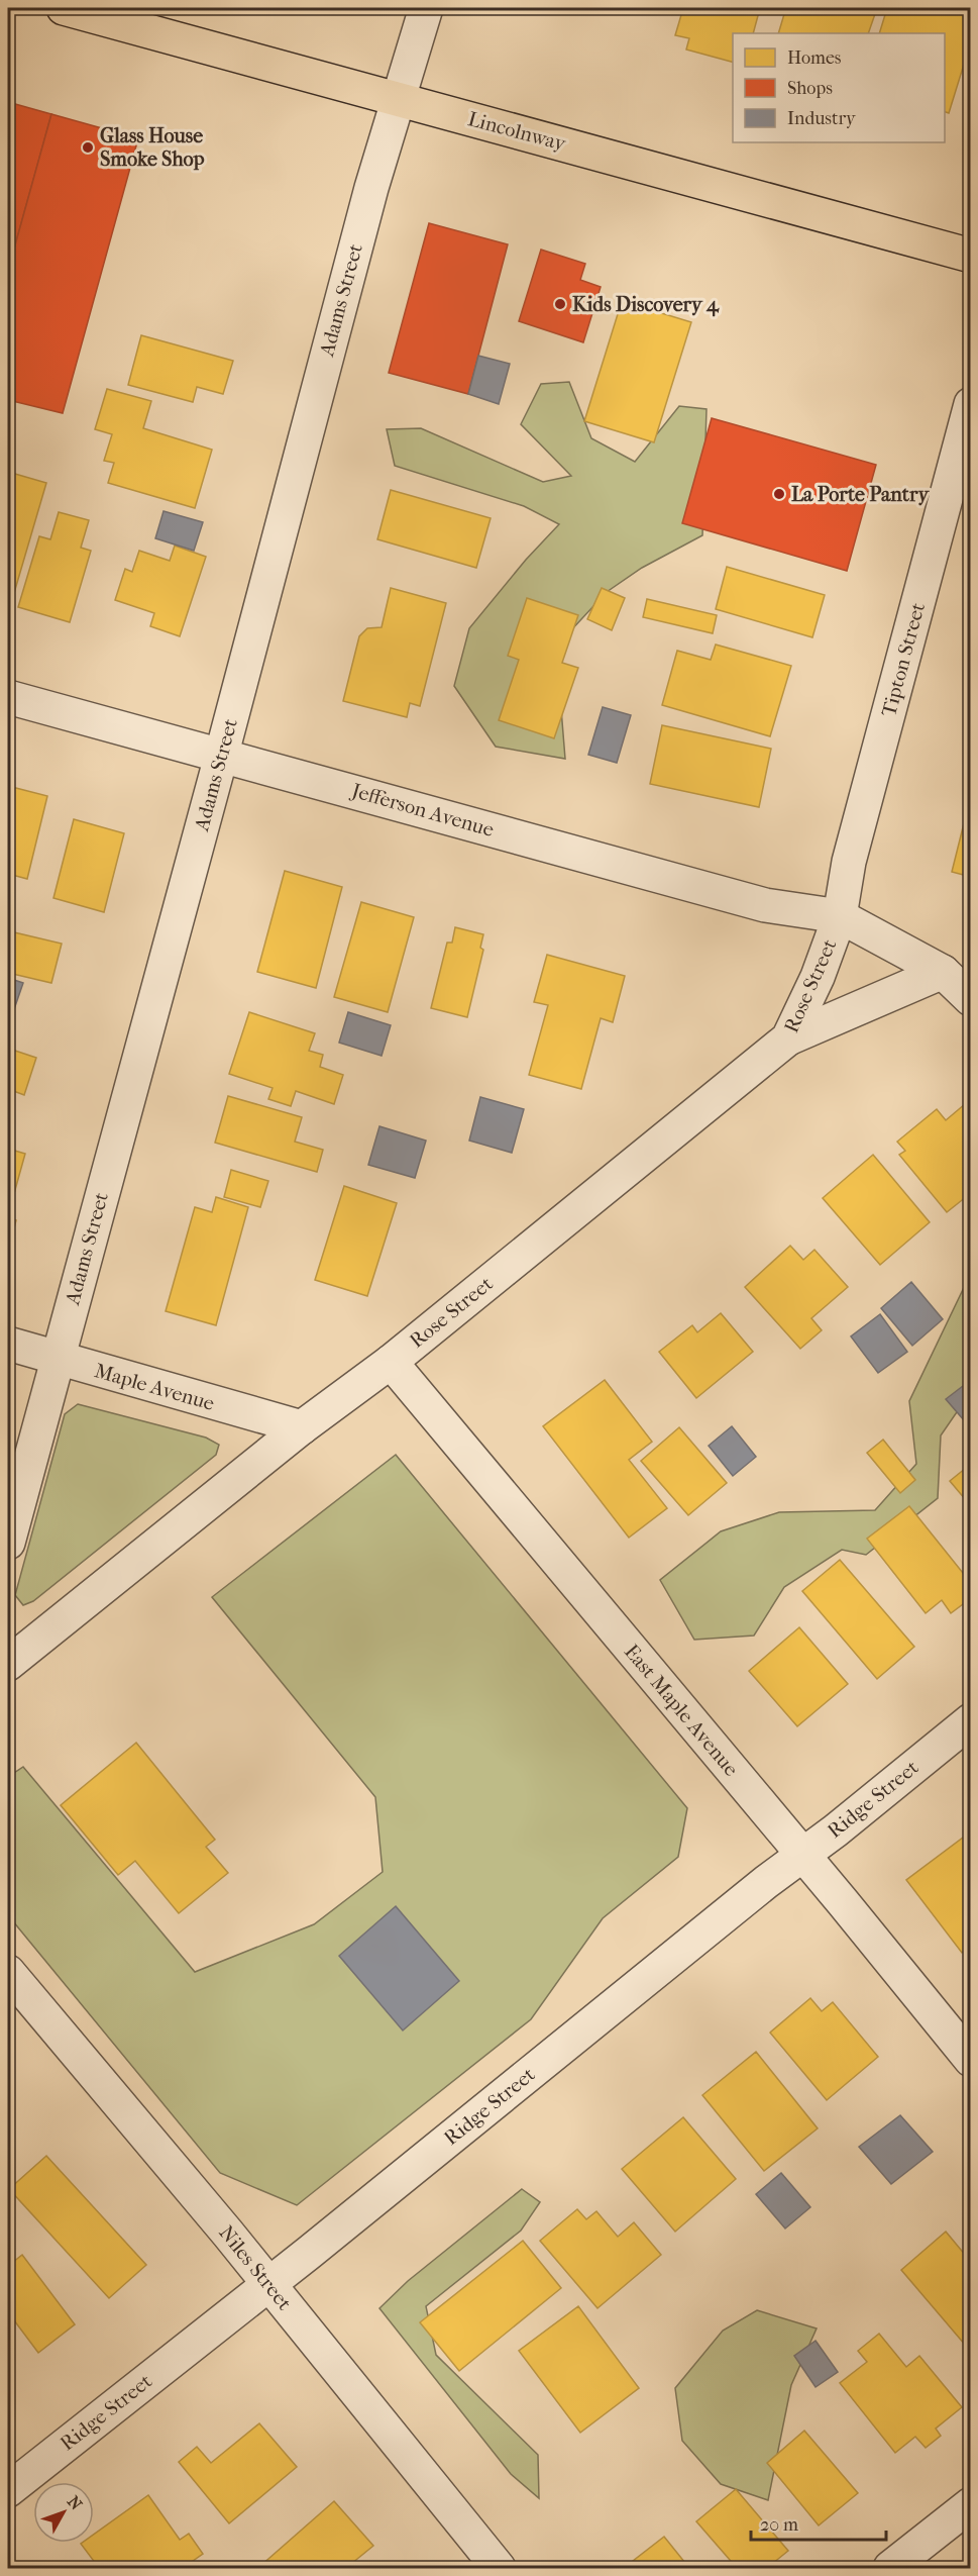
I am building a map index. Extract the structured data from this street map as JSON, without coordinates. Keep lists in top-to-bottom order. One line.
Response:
{"streets":{"main road":["Lincolnway"],"street":["Adams Street","Tipton Street","Jefferson Avenue","Rose Street","Maple Avenue","East Maple Avenue","Ridge Street","Niles Street"]},"crossings":[["Lincolnway","Adams Street"],["Adams Street","Jefferson Avenue"],["Adams Street","Maple Avenue"],["Tipton Street","Jefferson Avenue"],["Tipton Street","Rose Street"],["Jefferson Avenue","Rose Street"],["Rose Street","Maple Avenue"],["Rose Street","East Maple Avenue"],["East Maple Avenue","Ridge Street"],["Ridge Street","Niles Street"]],"places":["Glass House Smoke Shop","Kids Discovery 4","La Porte Pantry"],"legend":["Homes","Shops","Industry"],"scale_bar":"20 m","north":"top right"}
